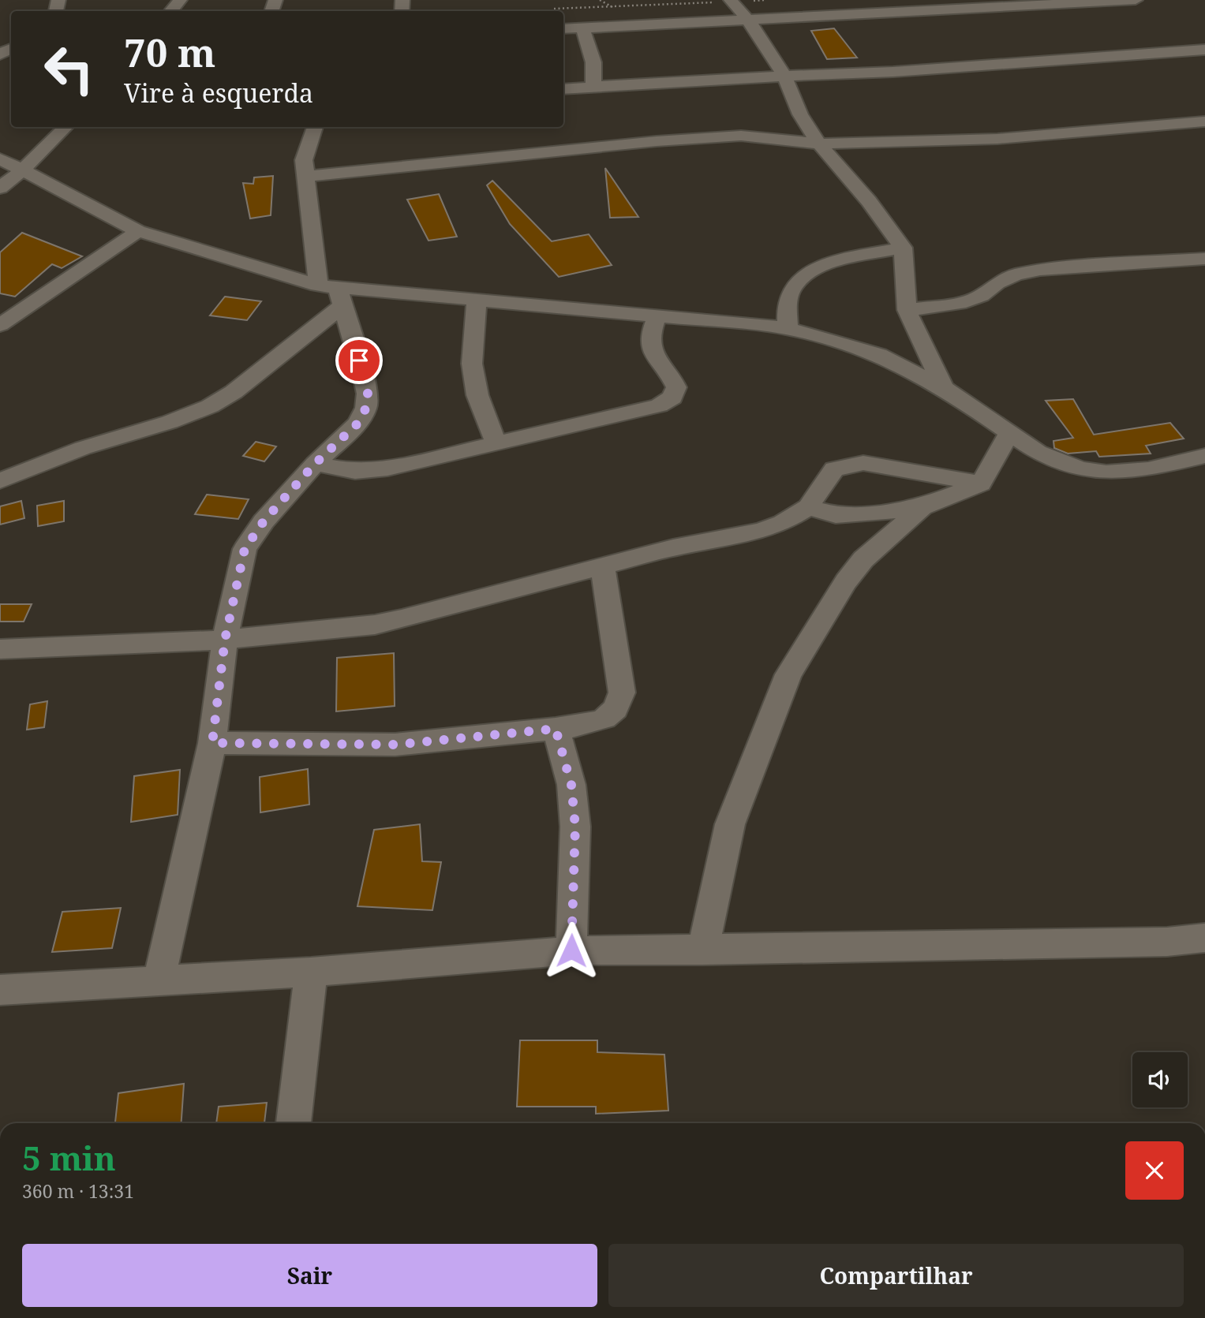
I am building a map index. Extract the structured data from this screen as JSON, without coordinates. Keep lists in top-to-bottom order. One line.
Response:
{"page":{"turn":["70 m","Vire à esquerda"],"heading":["5 min","360 m · 13:31"],"buttons":["Sair","Compartilhar"]}}
